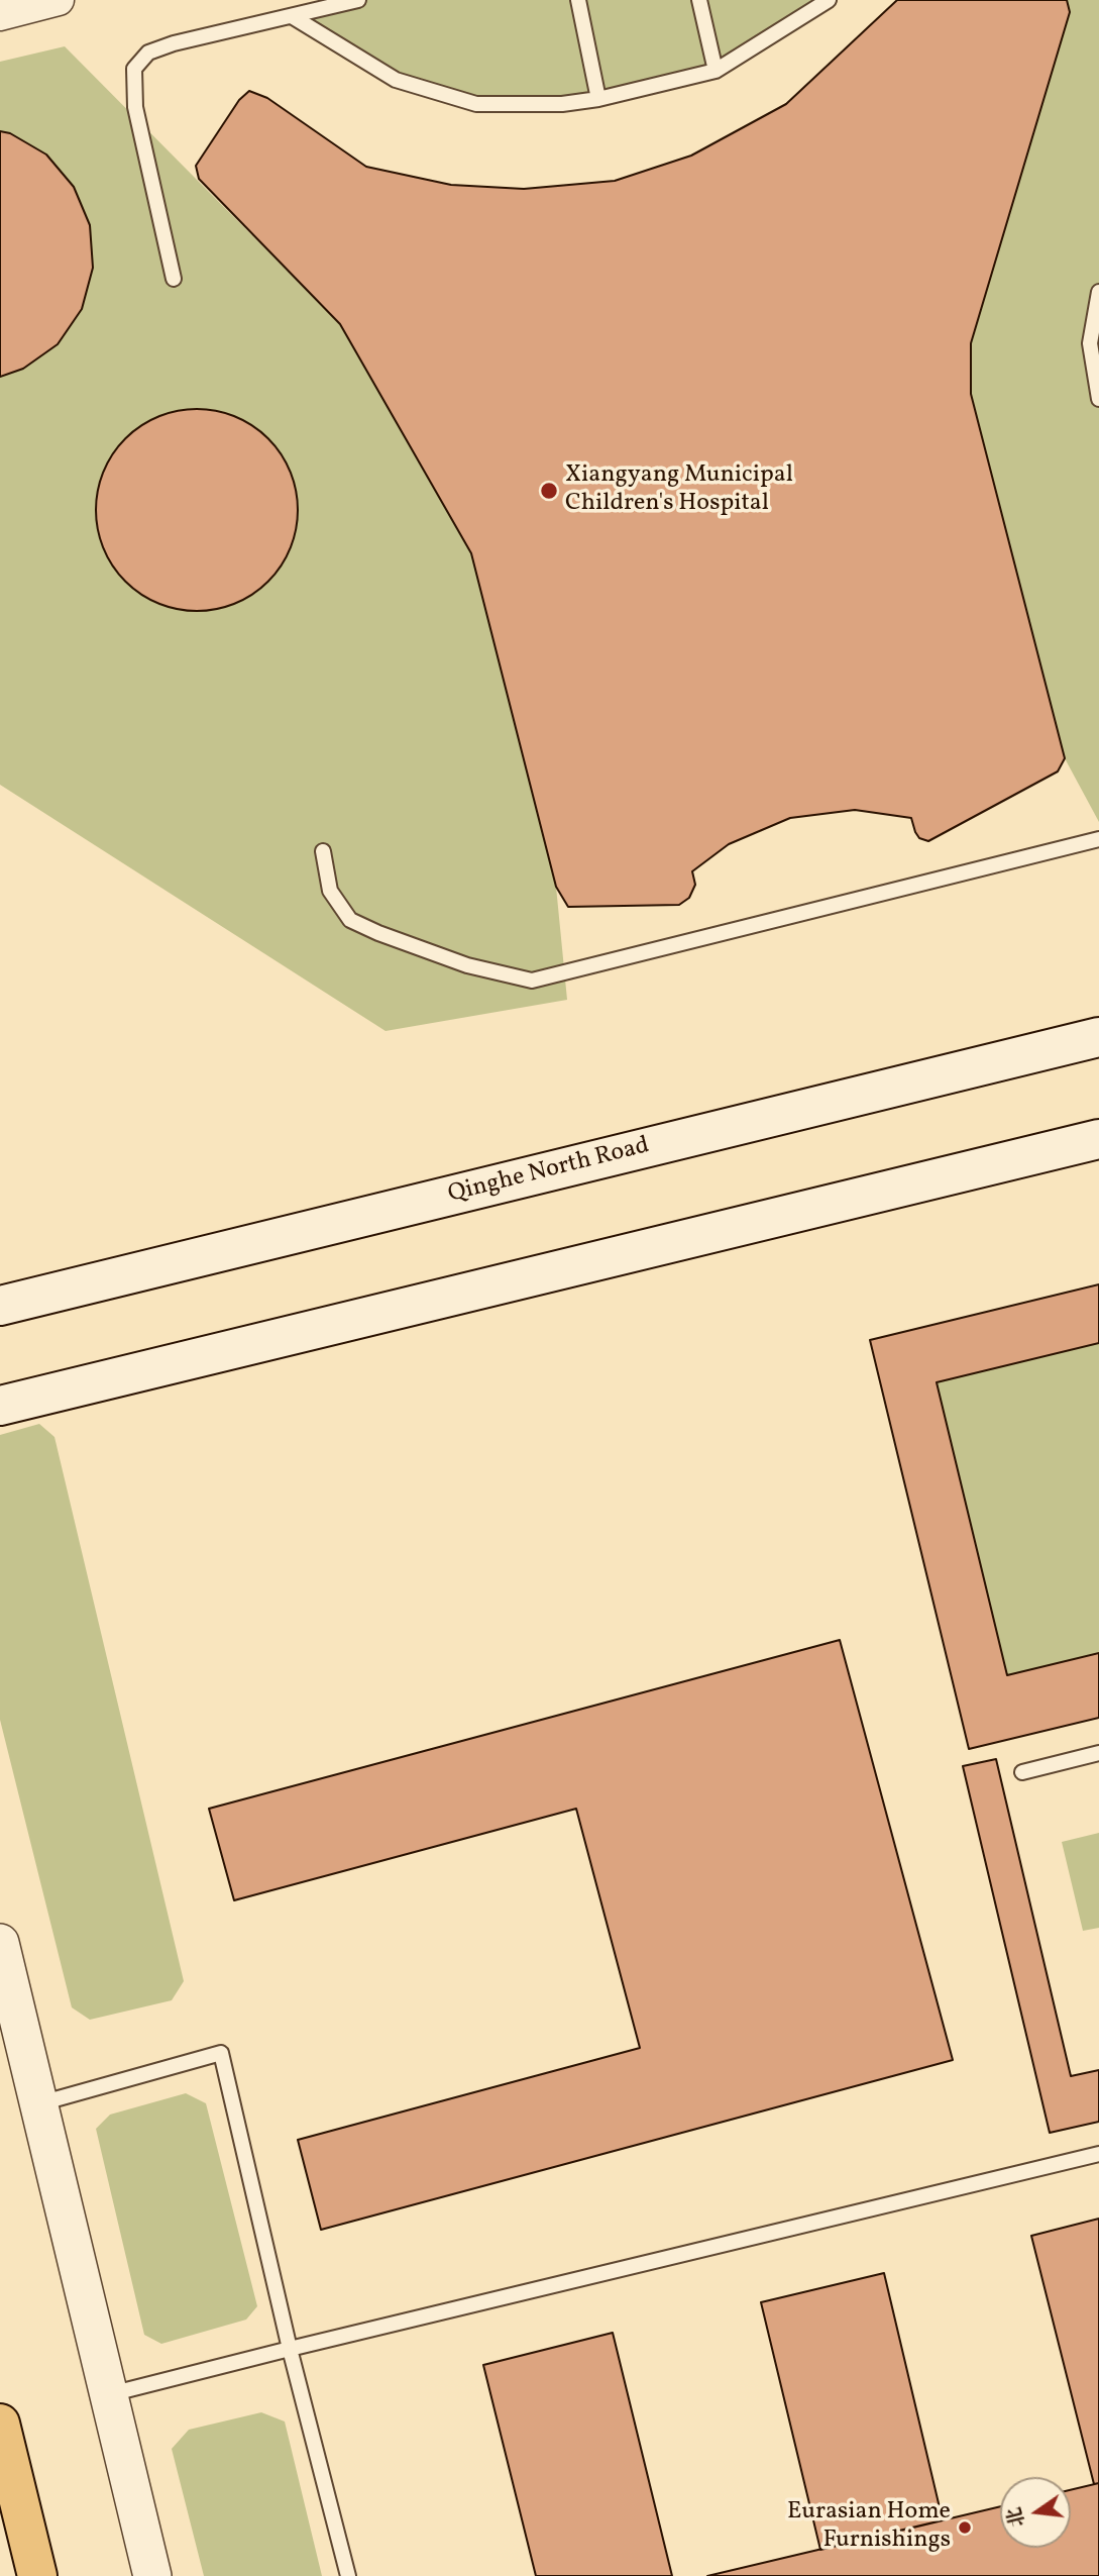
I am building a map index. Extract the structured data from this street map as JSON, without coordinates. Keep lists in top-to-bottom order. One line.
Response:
{"streets":{"main road":["Qinghe North Road"]},"places":["Xiangyang Municipal Children's Hospital","Eurasian Home Furnishings"],"north":"left"}
